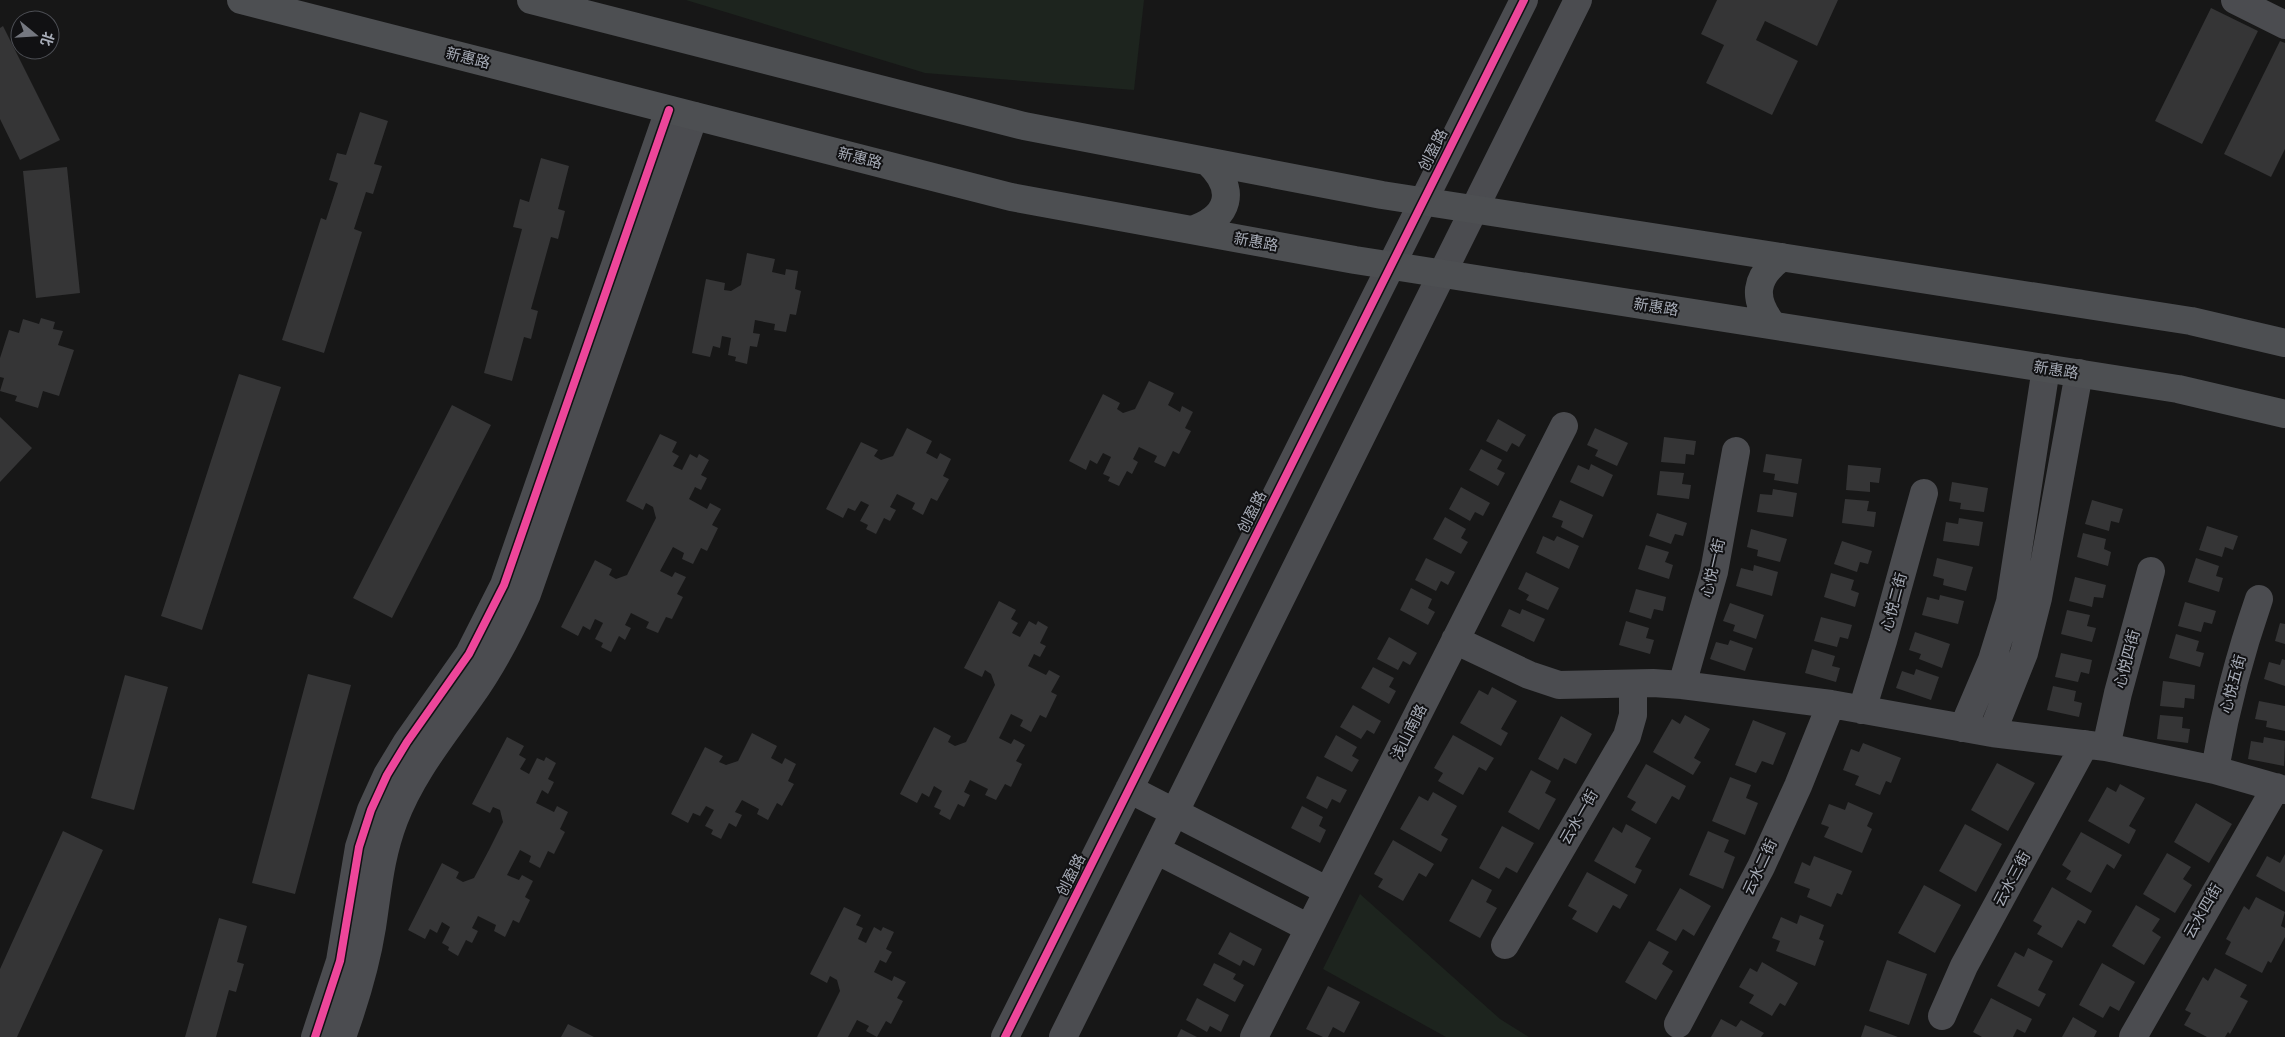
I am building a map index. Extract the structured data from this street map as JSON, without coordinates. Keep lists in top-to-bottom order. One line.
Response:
{"streets":{"main road":["新惠路"],"street":["创盈路","心悦一街","心悦二街","心悦四街","心悦五街","浅山南路","云水一街","云水二街","云水三街","云水四街"]},"crossings":[["新惠路","创盈路"],["心悦四街","云水三街"]],"north":"right"}
